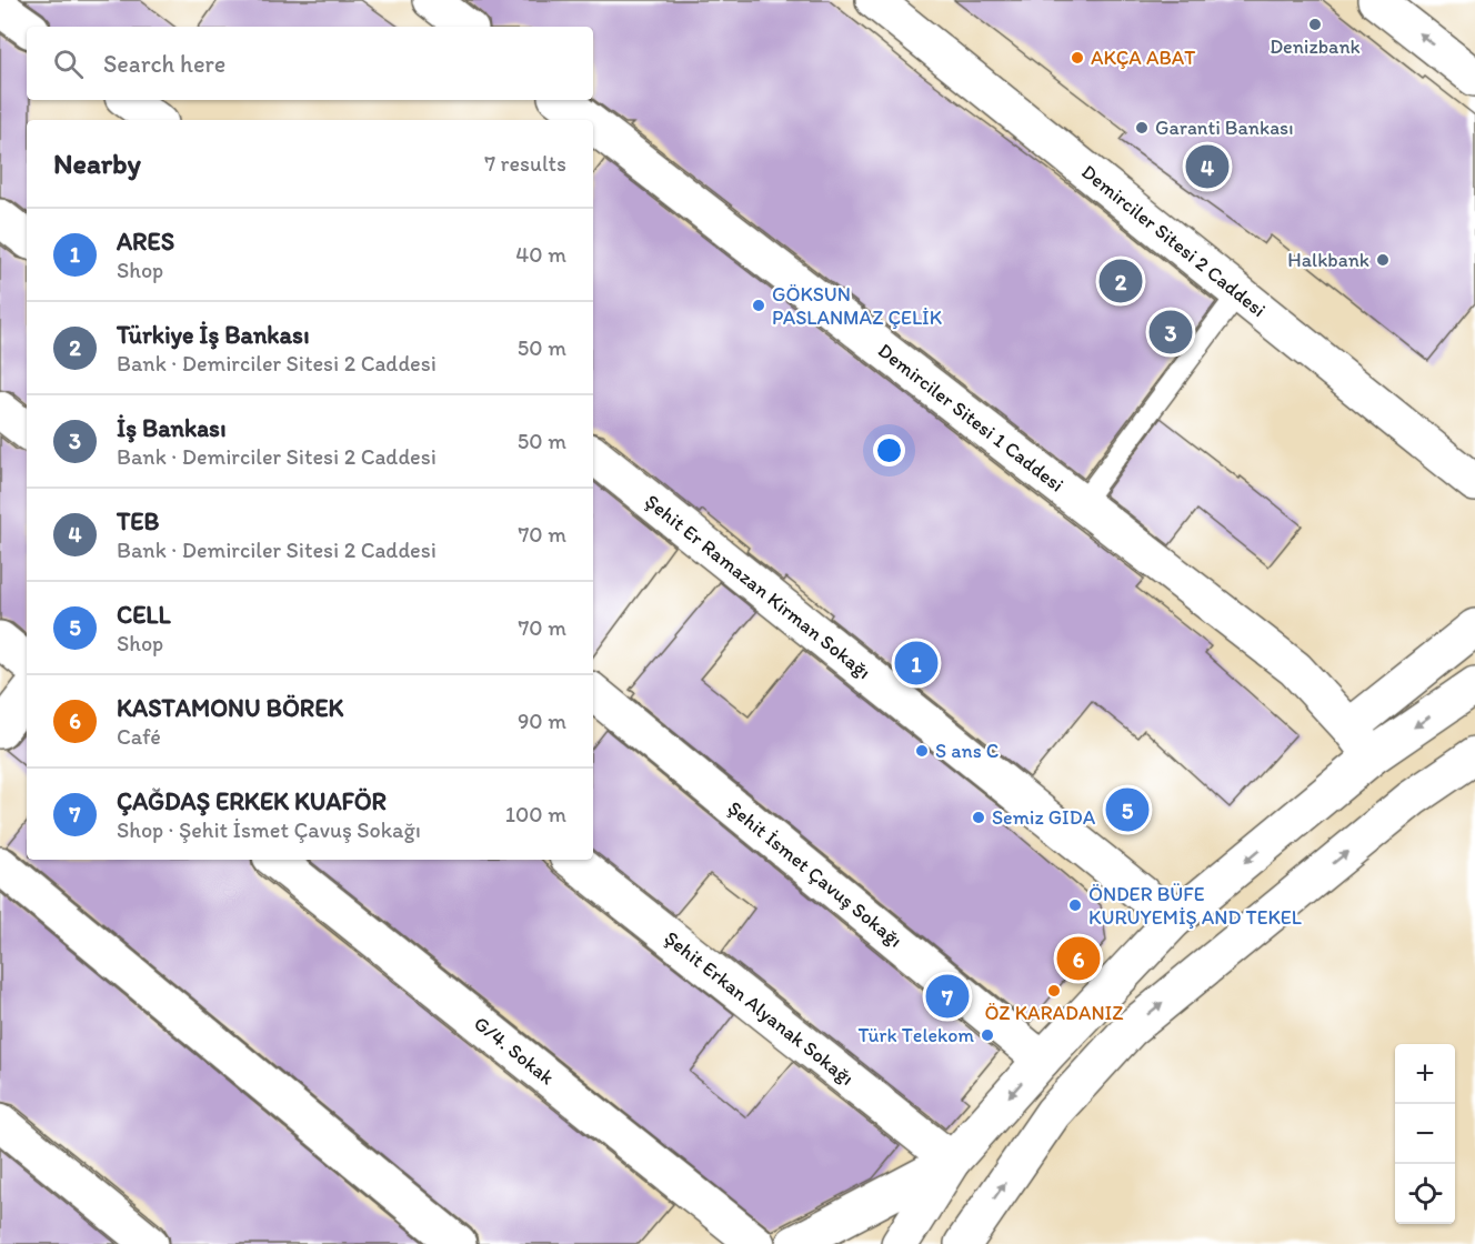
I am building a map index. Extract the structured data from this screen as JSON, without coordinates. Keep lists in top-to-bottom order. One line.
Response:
{"streets":{"street":["Demirciler Sitesi 2 Caddesi","Demirciler Sitesi 1 Caddesi","Şehit Er Ramazan Kirman Sokağı","Şehit İsmet Çavuş Sokağı","Şehit Erkan Alyanak Sokağı","G/4. Sokak"]},"places":["Denizbank","AKÇA ABAT","Garanti Bankası","Halkbank","GÖKSUN PASLANMAZ ÇELİK","S ans C","Semiz GIDA","ÖNDER BÜFE KURUYEMİŞ AND TEKEL","ÖZ KARADANIZ","Türk Telekom"],"page":{"search":"Search here","heading":["Nearby","7 results"],"pins":["4","2","3","1","5","6","7"],"list":[{"mark":"1","name":"ARES","note":"Shop","value":"40 m"},{"mark":"2","name":"Türkiye İş Bankası","note":"Bank · Demirciler Sitesi 2 Caddesi","value":"50 m"},{"mark":"3","name":"İş Bankası","note":"Bank · Demirciler Sitesi 2 Caddesi","value":"50 m"},{"mark":"4","name":"TEB","note":"Bank · Demirciler Sitesi 2 Caddesi","value":"70 m"},{"mark":"5","name":"CELL","note":"Shop","value":"70 m"},{"mark":"6","name":"KASTAMONU BÖREK","note":"Café","value":"90 m"},{"mark":"7","name":"ÇAĞDAŞ ERKEK KUAFÖR","note":"Shop · Şehit İsmet Çavuş Sokağı","value":"100 m"}],"map_buttons":["+","−"]}}
